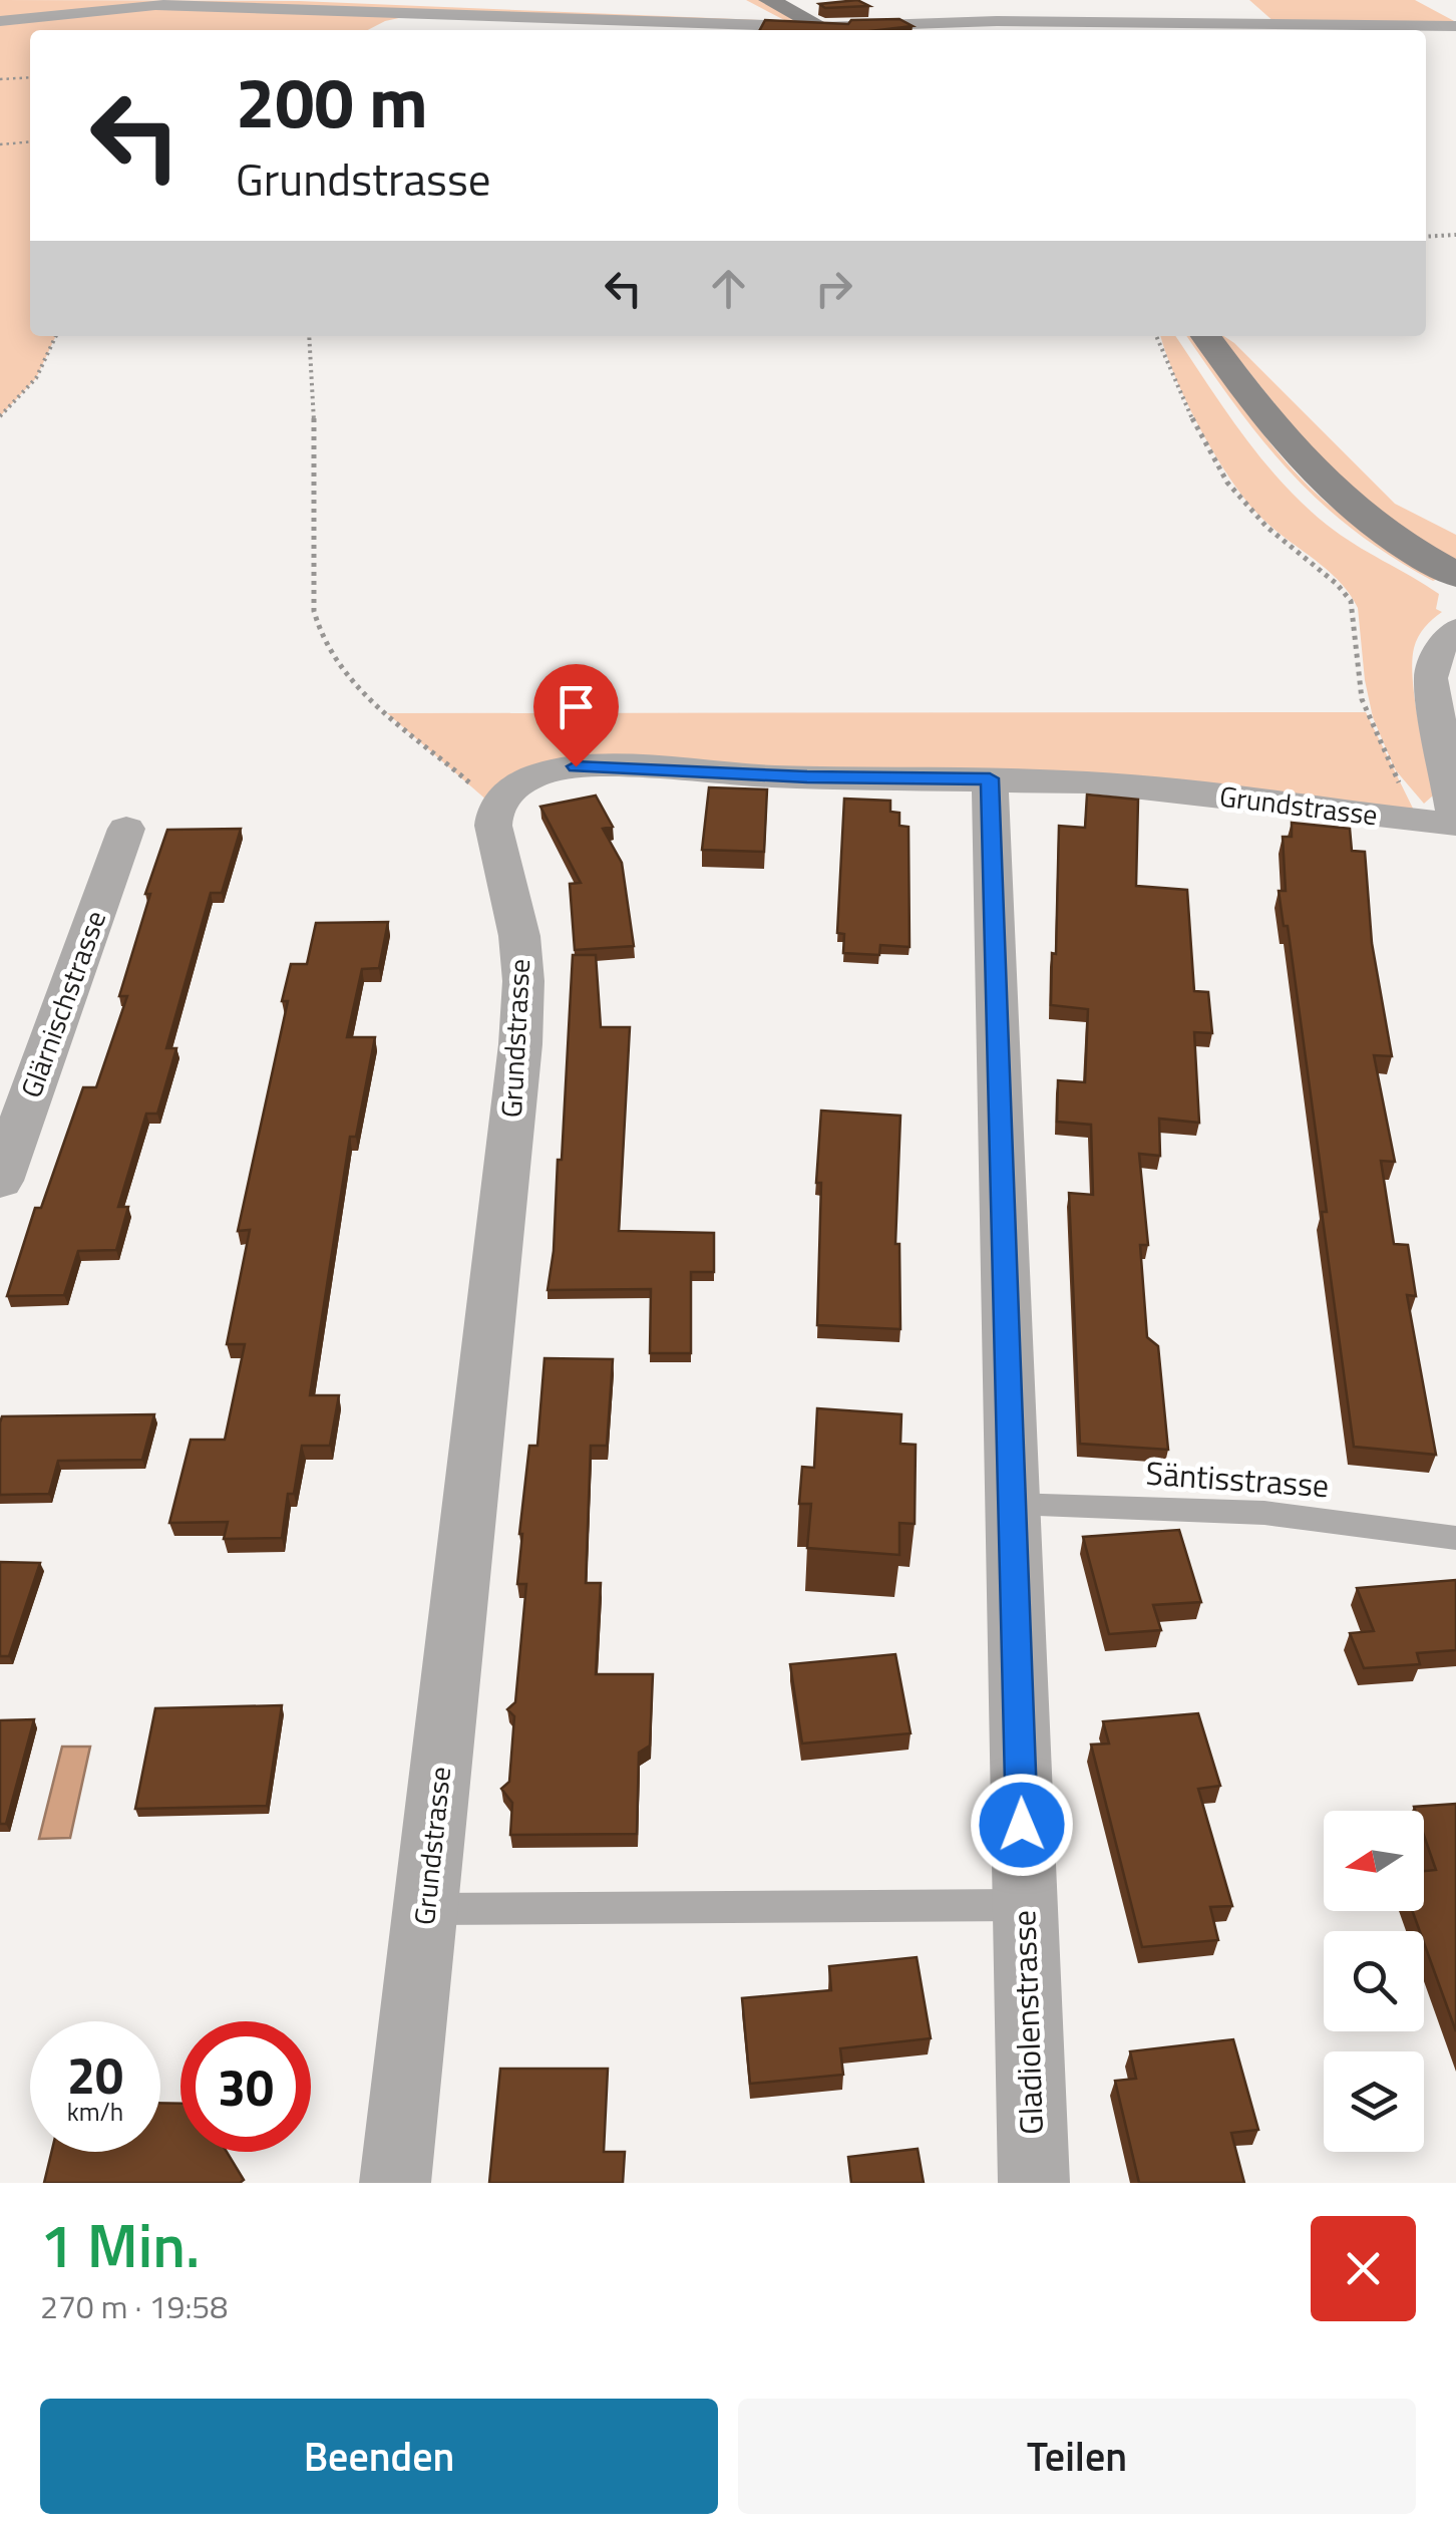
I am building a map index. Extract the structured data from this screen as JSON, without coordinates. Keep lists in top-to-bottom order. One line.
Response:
{"streets":{"street":["Grundstrasse","Glärnischstrasse","Gladiolenstrasse"],"lane":["Säntisstrasse"]},"crossings":[["Grundstrasse","Gladiolenstrasse"],["Säntisstrasse","Gladiolenstrasse"]],"north":"left","page":{"turn":["200 m","Grundstrasse"],"speed":"20 km/h","limit":"30","heading":["1 Min.","270 m · 19:58"],"buttons":["Beenden","Teilen"]}}
